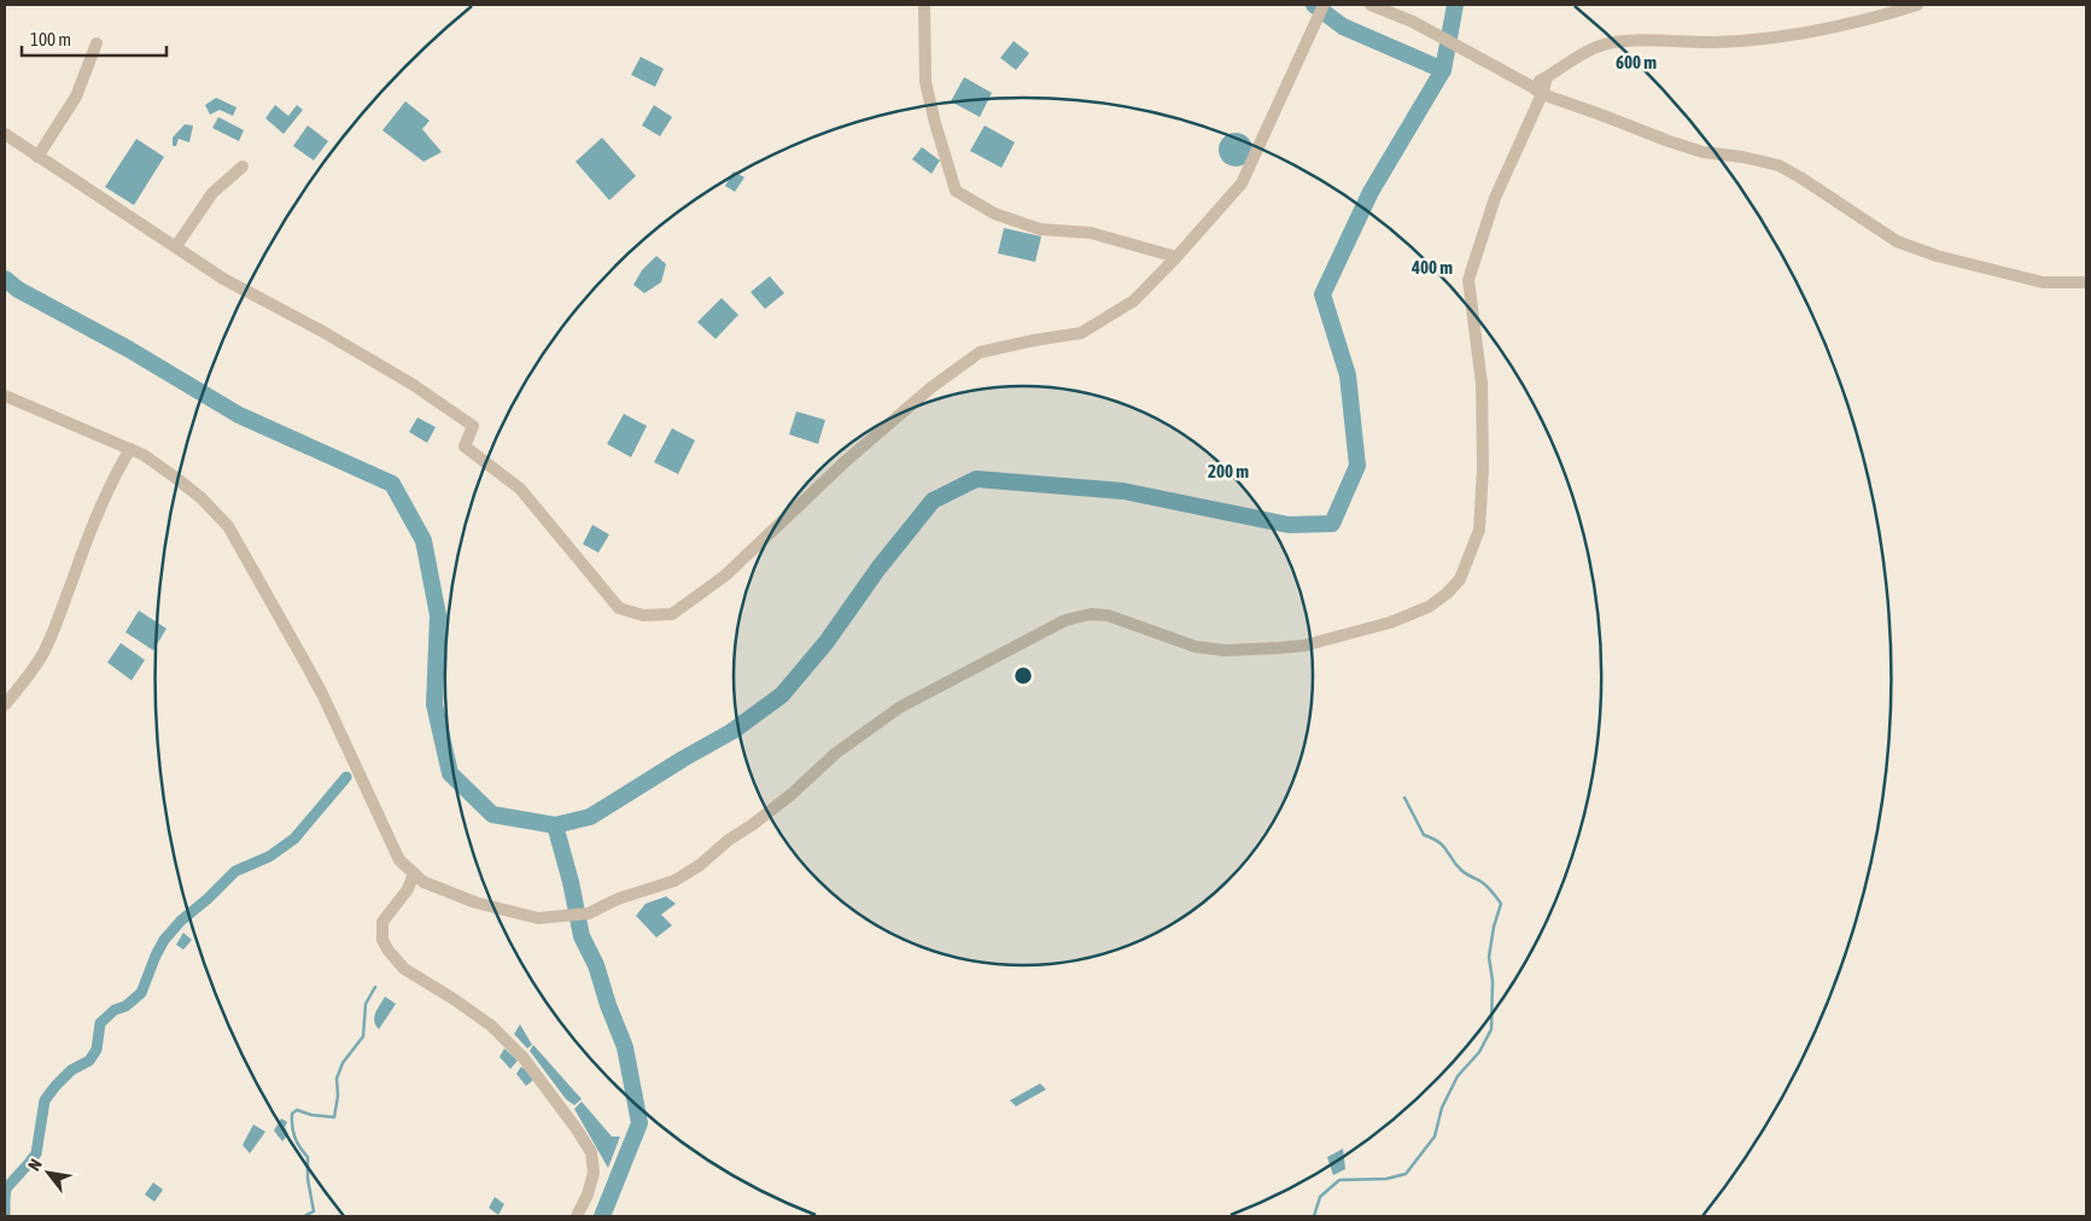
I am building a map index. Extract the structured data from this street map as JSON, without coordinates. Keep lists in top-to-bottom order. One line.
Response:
{"scale_bar":"100 m","north":"top left","rings":["600 m","400 m","200 m"]}
